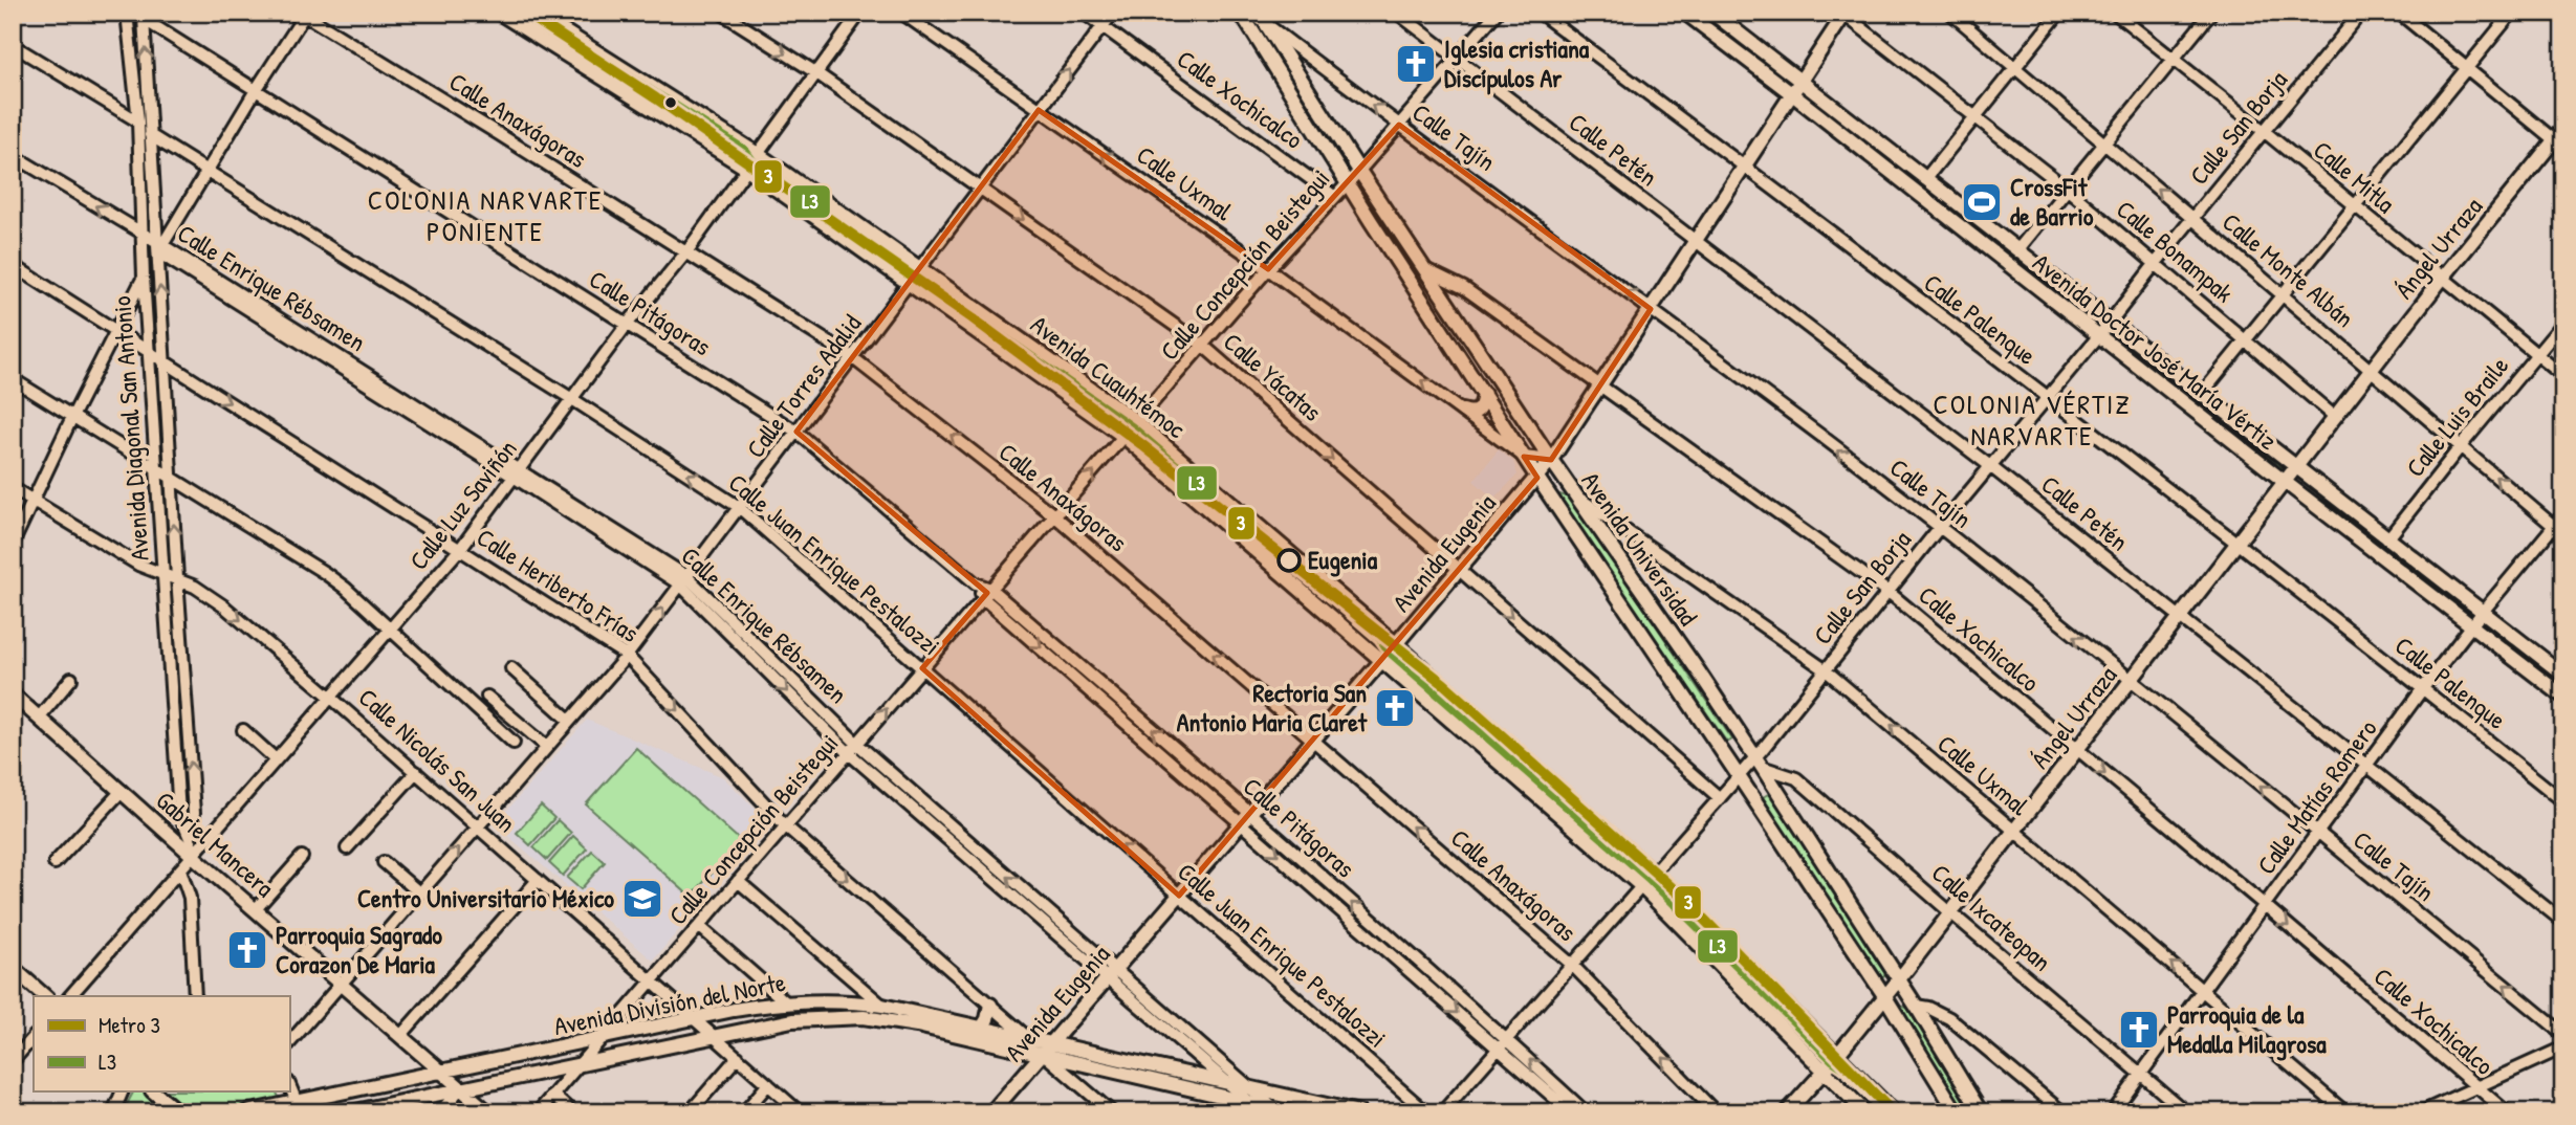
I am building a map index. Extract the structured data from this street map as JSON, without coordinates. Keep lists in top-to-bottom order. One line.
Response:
{"streets":{"main road":["Ángel Urraza","Avenida Doctor José María Vértiz","Avenida Cuauhtémoc","Avenida Universidad","Avenida Eugenia","Gabriel Mancera","Avenida División del Norte"],"street":["Calle Xochicalco","Calle Anaxágoras","Calle San Borja","Calle Tajín","Calle Petén","Calle Mitla","Calle Uxmal","Calle Bonampak","Calle Concepción Beistegui","Calle Monte Albán","Calle Enrique Rébsamen","Calle Pitágoras","Calle Palenque","Calle Yácatas","Calle Torres Adalid","Calle Luis Braile","Avenida Diagonal San Antonio","Calle Luz Saviñón","Calle Juan Enrique Pestalozzi","Calle Heriberto Frías","Calle Nicolás San Juan","Calle Matías Romero","Calle Ixcateopan"]},"crossings":[["Calle Xochicalco","Calle San Borja"],["Calle Xochicalco","Ángel Urraza"],["Calle Xochicalco","Calle Concepción Beistegui"],["Calle Xochicalco","Calle Torres Adalid"],["Calle Xochicalco","Avenida Universidad"],["Calle Xochicalco","Avenida Eugenia"],["Calle Xochicalco","Calle Matías Romero"],["Calle Anaxágoras","Calle San Borja"],["Calle Anaxágoras","Calle Concepción Beistegui"],["Calle Anaxágoras","Calle Torres Adalid"],["Calle Anaxágoras","Calle Luz Saviñón"],["Calle Anaxágoras","Avenida Eugenia"],["Calle San Borja","Calle Tajín"],["Calle San Borja","Calle Petén"],["Calle San Borja","Calle Mitla"],["Calle San Borja","Calle Uxmal"],["Calle San Borja","Calle Bonampak"],["Calle San Borja","Calle Monte Albán"],["Calle San Borja","Calle Pitágoras"],["Calle San Borja","Calle Palenque"],["Calle San Borja","Avenida Doctor José María Vértiz"],["Calle San Borja","Avenida Cuauhtémoc"],["Calle San Borja","Calle Yácatas"],["Calle San Borja","Avenida Universidad"],["Calle San Borja","Calle Ixcateopan"],["Calle Tajín","Ángel Urraza"],["Calle Tajín","Calle Concepción Beistegui"],["Calle Tajín","Avenida Universidad"],["Calle Tajín","Avenida Eugenia"],["Calle Tajín","Calle Matías Romero"],["Calle Petén","Ángel Urraza"],["Calle Petén","Calle Concepción Beistegui"],["Calle Petén","Avenida Eugenia"],["Calle Petén","Calle Matías Romero"],["Calle Mitla","Ángel Urraza"],["Calle Mitla","Calle Luis Braile"],["Calle Uxmal","Ángel Urraza"],["Calle Uxmal","Calle Concepción Beistegui"],["Calle Uxmal","Calle Torres Adalid"],["Calle Uxmal","Avenida Universidad"],["Calle Uxmal","Avenida Eugenia"],["Calle Uxmal","Calle Matías Romero"],["Ángel Urraza","Calle Bonampak"],["Ángel Urraza","Calle Monte Albán"],["Ángel Urraza","Calle Palenque"],["Ángel Urraza","Avenida Doctor José María Vértiz"],["Ángel Urraza","Avenida Universidad"],["Ángel Urraza","Calle Ixcateopan"],["Calle Bonampak","Avenida Eugenia"],["Calle Concepción Beistegui","Calle Enrique Rébsamen"],["Calle Concepción Beistegui","Calle Pitágoras"],["Calle Concepción Beistegui","Avenida Cuauhtémoc"],["Calle Concepción Beistegui","Calle Yácatas"],["Calle Concepción Beistegui","Avenida Universidad"],["Calle Concepción Beistegui","Calle Juan Enrique Pestalozzi"],["Calle Concepción Beistegui","Calle Heriberto Frías"],["Calle Concepción Beistegui","Calle Nicolás San Juan"],["Calle Concepción Beistegui","Avenida División del Norte"],["Calle Monte Albán","Calle Luis Braile"],["Calle Monte Albán","Calle Matías Romero"],["Calle Enrique Rébsamen","Calle Torres Adalid"],["Calle Enrique Rébsamen","Avenida Diagonal San Antonio"],["Calle Enrique Rébsamen","Calle Luz Saviñón"],["Calle Enrique Rébsamen","Avenida Eugenia"],["Calle Enrique Rébsamen","Avenida División del Norte"],["Calle Pitágoras","Calle Torres Adalid"],["Calle Pitágoras","Avenida Diagonal San Antonio"],["Calle Pitágoras","Calle Luz Saviñón"],["Calle Pitágoras","Avenida Eugenia"],["Calle Palenque","Avenida Eugenia"],["Calle Palenque","Calle Matías Romero"],["Avenida Doctor José María Vértiz","Calle Luis Braile"],["Avenida Doctor José María Vértiz","Avenida Eugenia"],["Avenida Doctor José María Vértiz","Calle Matías Romero"],["Avenida Cuauhtémoc","Calle Torres Adalid"],["Avenida Cuauhtémoc","Calle Luz Saviñón"],["Avenida Cuauhtémoc","Avenida Eugenia"],["Calle Yácatas","Calle Torres Adalid"],["Calle Yácatas","Calle Luz Saviñón"],["Calle Yácatas","Avenida Eugenia"],["Calle Torres Adalid","Calle Juan Enrique Pestalozzi"],["Calle Torres Adalid","Calle Heriberto Frías"],["Calle Torres Adalid","Calle Nicolás San Juan"],["Calle Torres Adalid","Gabriel Mancera"],["Avenida Diagonal San Antonio","Calle Luz Saviñón"],["Avenida Diagonal San Antonio","Calle Juan Enrique Pestalozzi"],["Avenida Diagonal San Antonio","Calle Heriberto Frías"],["Avenida Diagonal San Antonio","Calle Nicolás San Juan"],["Avenida Diagonal San Antonio","Gabriel Mancera"],["Calle Luz Saviñón","Calle Juan Enrique Pestalozzi"],["Calle Luz Saviñón","Calle Heriberto Frías"],["Calle Luz Saviñón","Calle Nicolás San Juan"],["Calle Luz Saviñón","Gabriel Mancera"],["Avenida Universidad","Avenida Eugenia"],["Avenida Universidad","Calle Ixcateopan"],["Avenida Eugenia","Calle Juan Enrique Pestalozzi"],["Avenida Eugenia","Avenida División del Norte"],["Calle Heriberto Frías","Avenida División del Norte"],["Calle Nicolás San Juan","Avenida División del Norte"],["Calle Matías Romero","Calle Ixcateopan"],["Gabriel Mancera","Avenida División del Norte"]],"one_way":["Calle Anaxágoras","Calle Tajín","Calle Uxmal","Calle Yácatas"],"districts":["COLONIA NARVARTE PONIENTE","COLONIA VÉRTIZ NARVARTE"],"places":{"church":["Iglesia cristiana Discípulos Ar","Rectoria San Antonio Maria Claret","Parroquia Sagrado Corazon De Maria","Parroquia de la Medalla Milagrosa"],"sports":["CrossFit de Barrio"],"other":["Eugenia"],"school or university":["Centro Universitario México"]},"lines":["metro line 3","transit line L3"],"legend":["Metro 3","L3"]}
